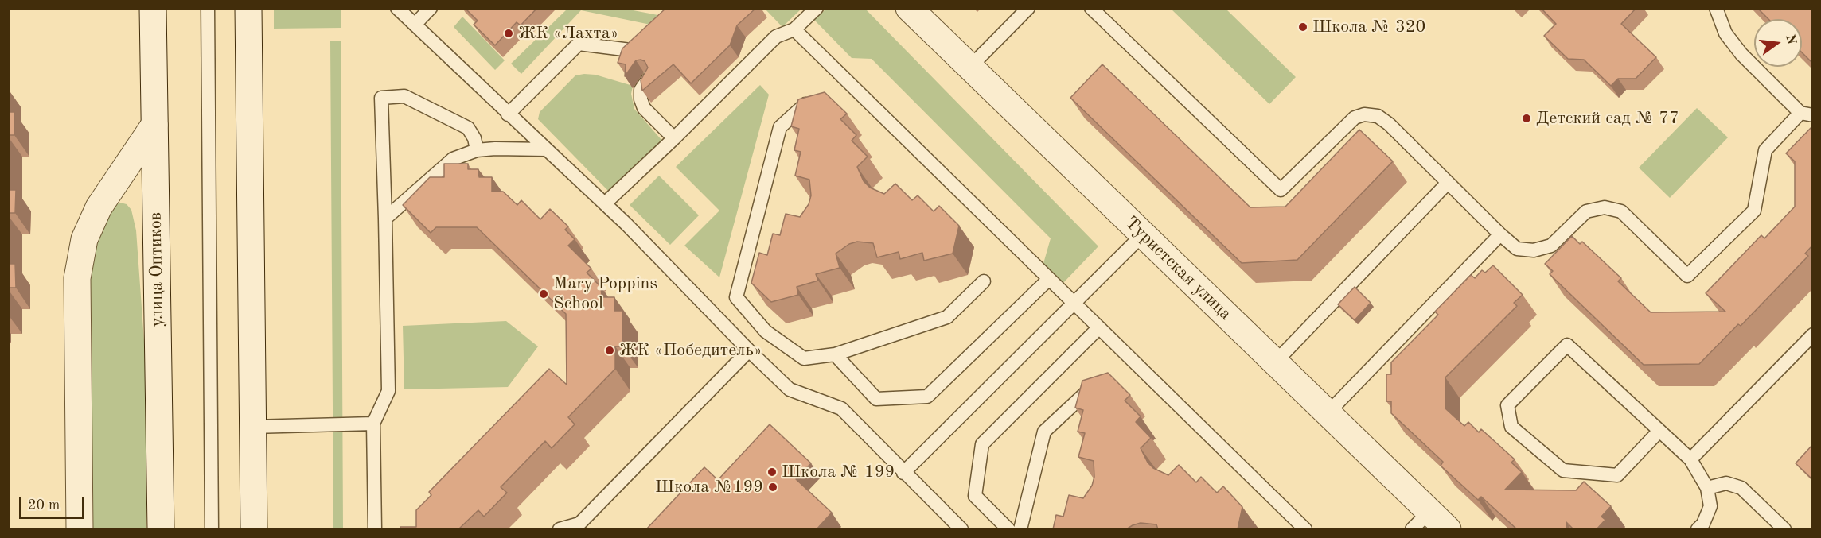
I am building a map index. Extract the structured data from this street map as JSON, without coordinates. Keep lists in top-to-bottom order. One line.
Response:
{"streets":{"street":["Туристская улица","улица Оптиков"]},"places":["Школа № 320","ЖК «Лахта»","Детский сад № 77","Mary Poppins School","ЖК «Победитель»","Школа № 199","Школа №199"],"scale_bar":"20 m","north":"right"}
